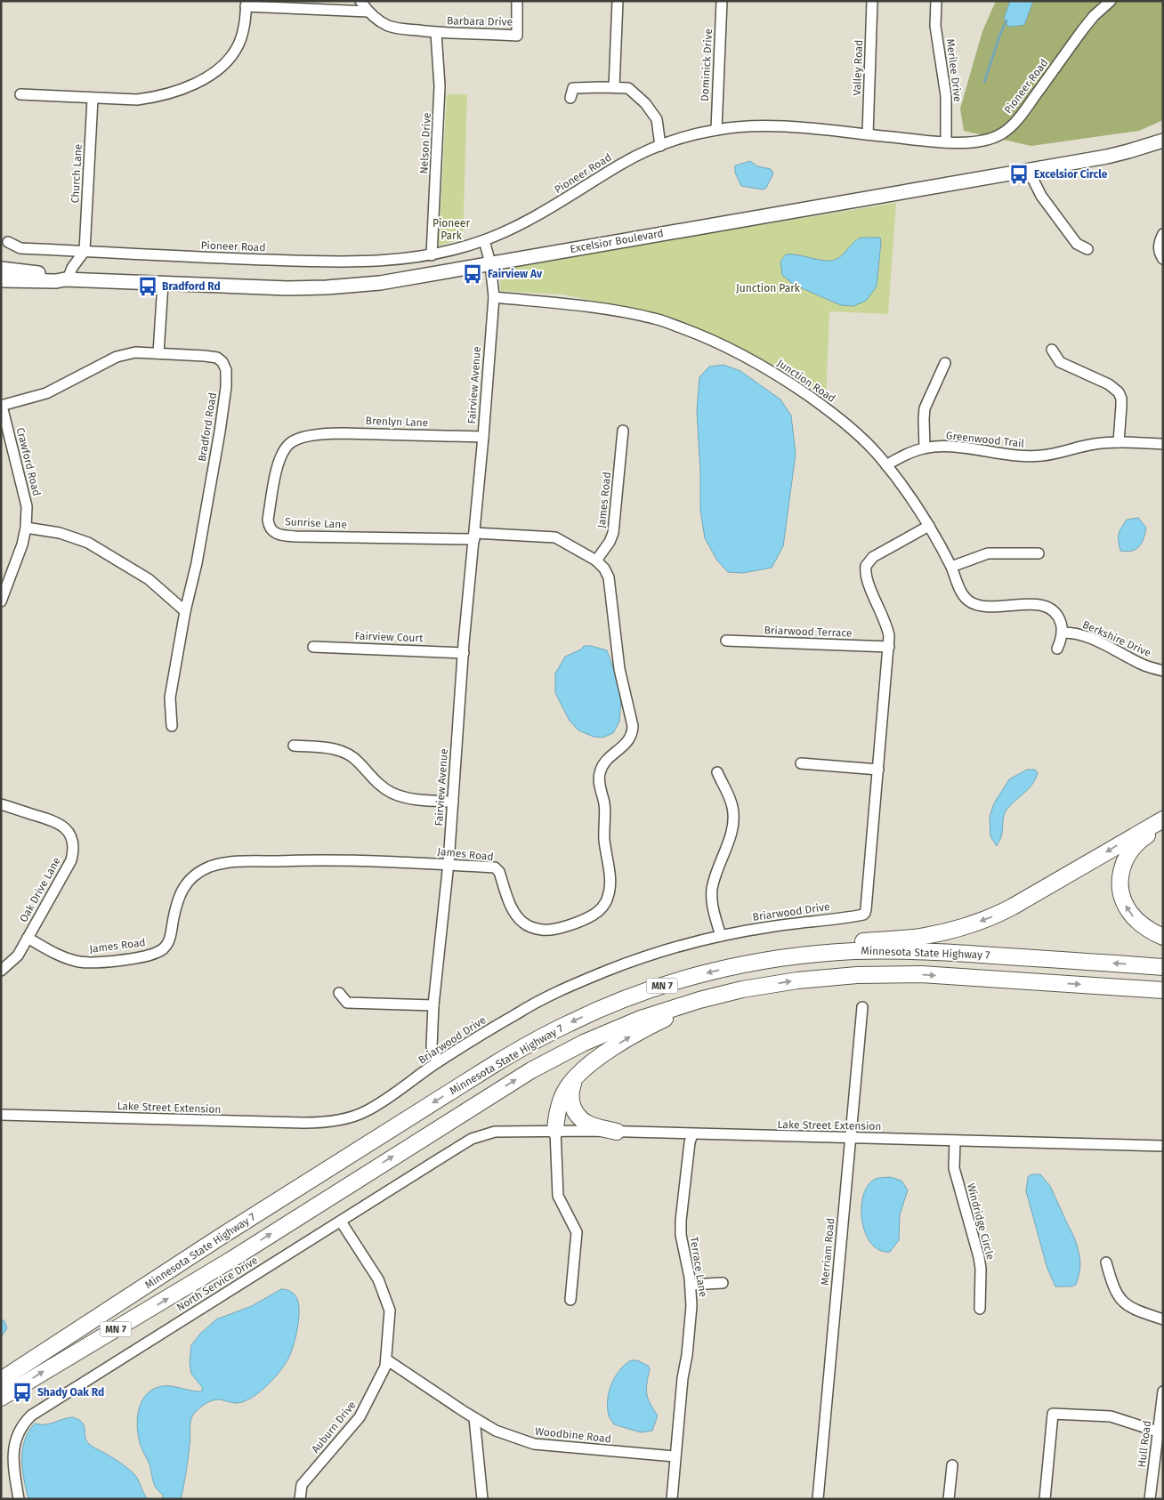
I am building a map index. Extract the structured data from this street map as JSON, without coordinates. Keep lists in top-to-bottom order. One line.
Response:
{"streets":{"highway":["Minnesota State Highway 7","MN 7"],"main road":["Excelsior Boulevard"],"street":["Barbara Drive","Dominick Drive","Valley Road","Merilee Drive","Pioneer Road","Nelson Drive","Church Lane","Junction Road","Fairview Avenue","Brenlyn Lane","Bradford Road","Greenwood Trail","Crawford Road","James Road","Sunrise Lane","Briarwood Terrace","Fairview Court","Berkshire Drive","Oak Drive Lane","Briarwood Drive","Lake Street Extension","Windridge Circle","Merriam Road","Terrace Lane","North Service Drive","Auburn Drive","Woodbine Road","Hull Road"]},"crossings":[["Barbara Drive","Nelson Drive"],["Dominick Drive","Pioneer Road"],["Valley Road","Pioneer Road"],["Merilee Drive","Pioneer Road"],["Pioneer Road","Nelson Drive"],["Pioneer Road","Church Lane"],["Pioneer Road","Fairview Avenue"],["Excelsior Boulevard","Fairview Avenue"],["Junction Road","Fairview Avenue"],["Junction Road","Greenwood Trail"],["Junction Road","Berkshire Drive"],["Junction Road","Briarwood Drive"],["Fairview Avenue","Brenlyn Lane"],["Fairview Avenue","James Road"],["Fairview Avenue","Sunrise Lane"],["Fairview Avenue","Fairview Court"],["Fairview Avenue","Briarwood Drive"],["Brenlyn Lane","Sunrise Lane"],["Bradford Road","Crawford Road"],["James Road","Sunrise Lane"],["James Road","Oak Drive Lane"],["Briarwood Terrace","Briarwood Drive"],["Briarwood Drive","Lake Street Extension"],["Lake Street Extension","Windridge Circle"],["Lake Street Extension","Merriam Road"],["Lake Street Extension","Terrace Lane"],["Lake Street Extension","North Service Drive"],["Terrace Lane","Woodbine Road"],["North Service Drive","Auburn Drive"],["Auburn Drive","Woodbine Road"]],"parks":["Pioneer Park","Junction Park"],"places":{"bus stop":["Excelsior Circle","Fairview Av","Bradford Rd","Shady Oak Rd"]}}
